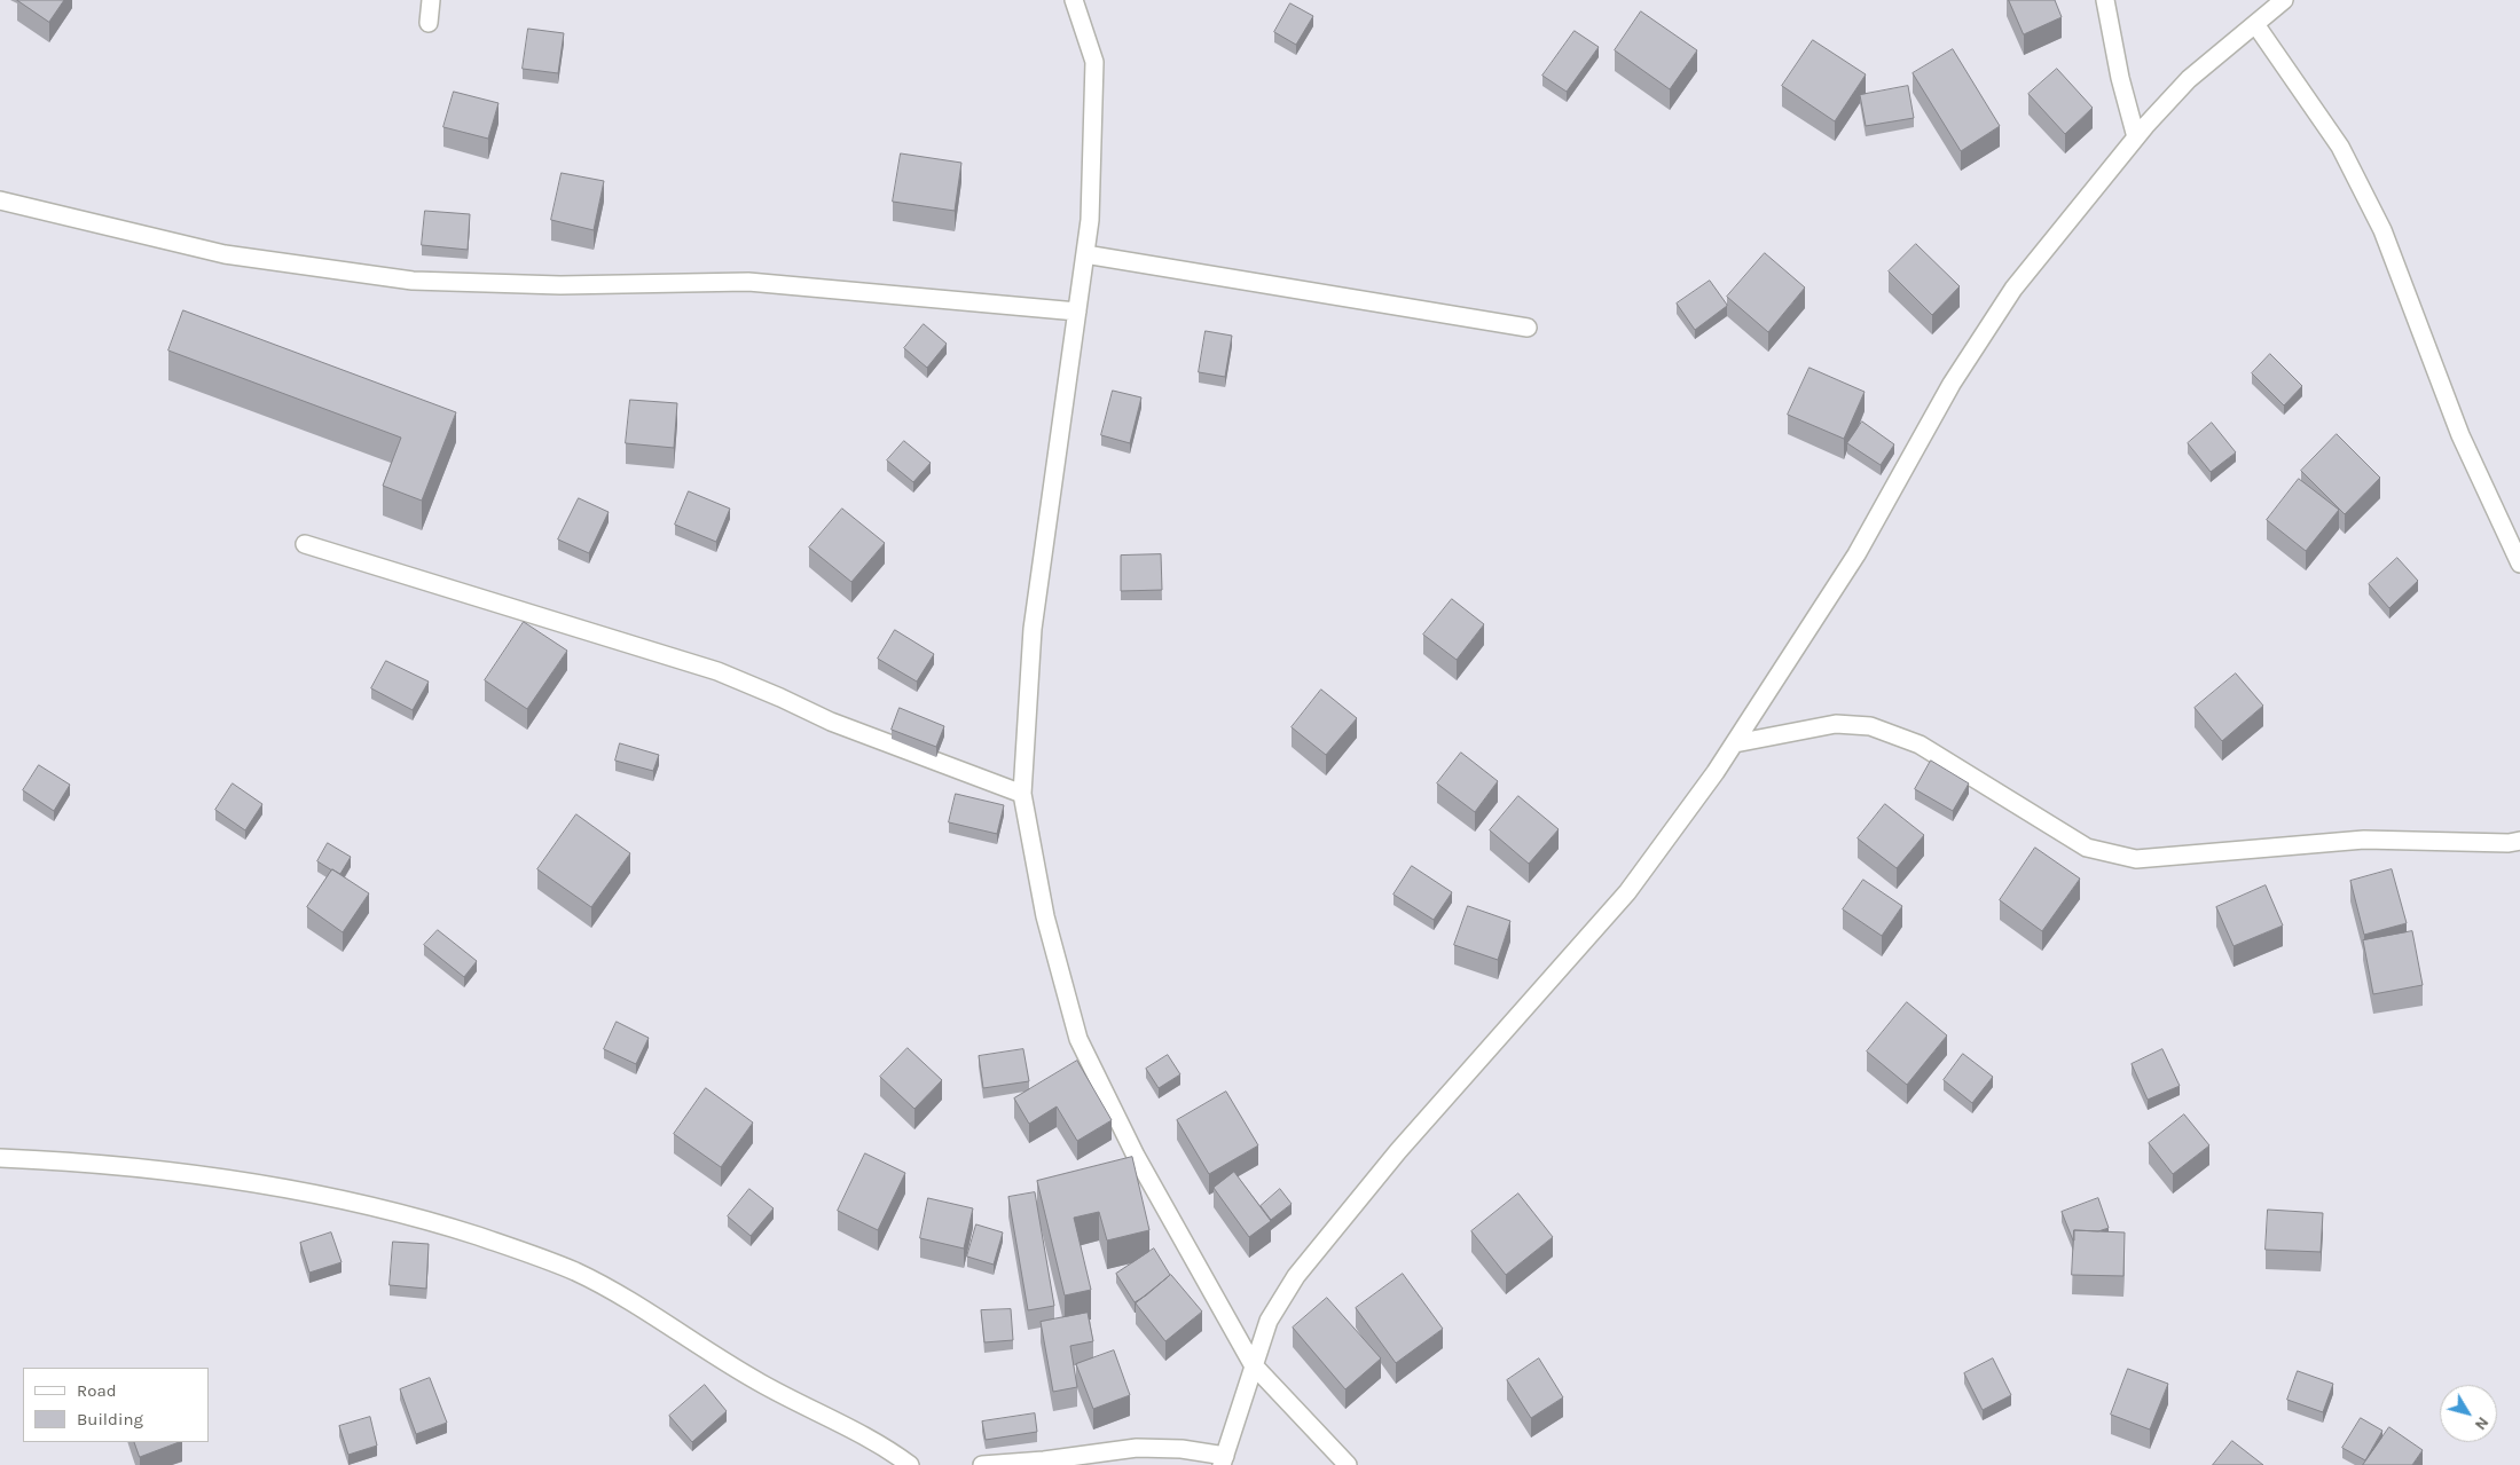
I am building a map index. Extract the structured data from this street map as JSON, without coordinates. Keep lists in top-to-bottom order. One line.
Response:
{"legend":["Road","Building"],"north":"bottom right"}
